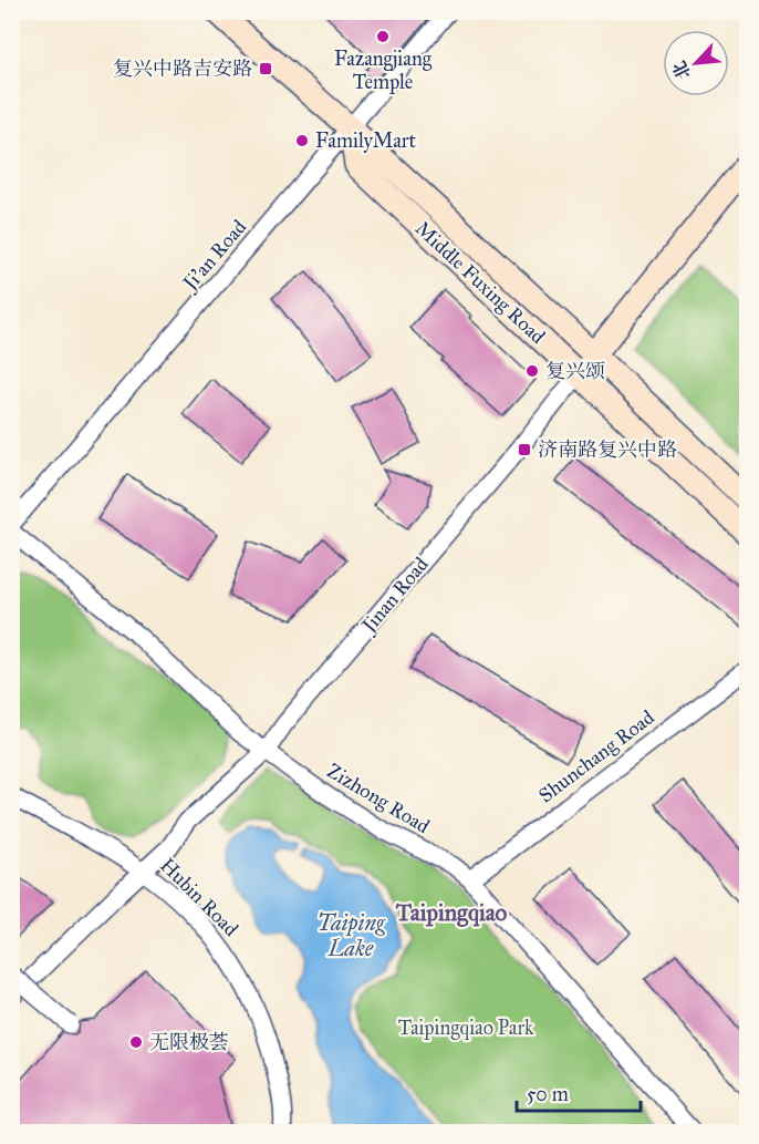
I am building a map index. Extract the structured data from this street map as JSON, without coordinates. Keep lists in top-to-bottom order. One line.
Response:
{"streets":{"main road":["Middle Fuxing Road","Jinan Road"],"street":["Ji'an Road","Shunchang Road","Zizhong Road","Hubin Road"]},"crossings":[["Ji'an Road","Middle Fuxing Road"],["Middle Fuxing Road","Jinan Road"],["Jinan Road","Zizhong Road"],["Jinan Road","Hubin Road"],["Shunchang Road","Zizhong Road"]],"districts":["Taipingqiao"],"water":["Taiping Lake"],"parks":["Taipingqiao Park"],"places":{"other":["Fazangjiang Temple","FamilyMart","复兴颂","无限极荟"],"transit":["复兴中路吉安路","济南路复兴中路"]},"scale_bar":"50 m","north":"bottom left"}
